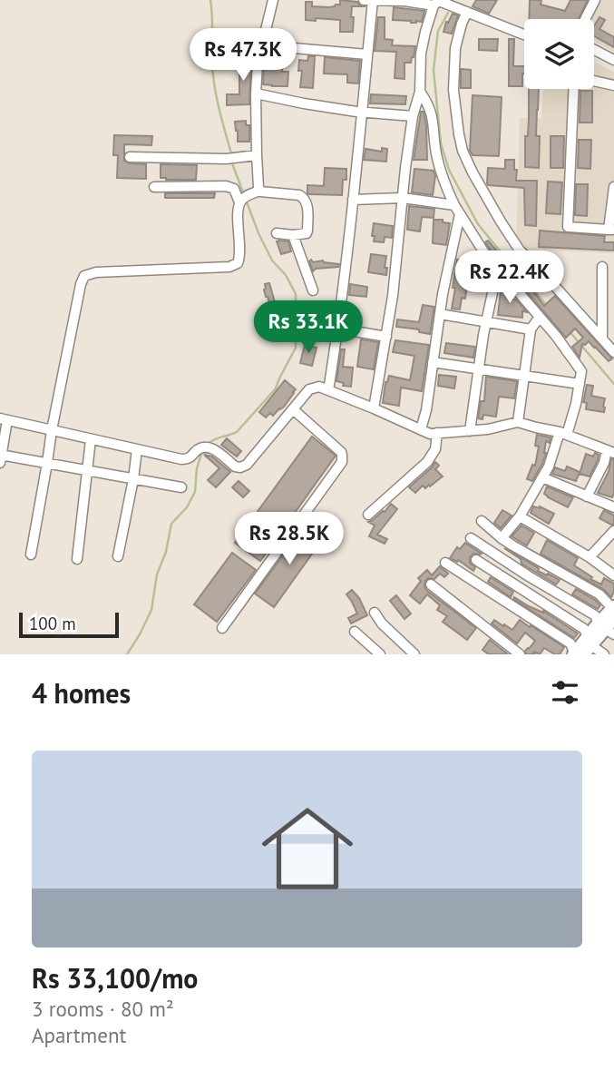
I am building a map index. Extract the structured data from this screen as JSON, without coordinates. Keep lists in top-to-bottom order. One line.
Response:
{"scale_bar":"100 m","page":{"price":["Rs 47.3K","Rs 22.4K","Rs 33.1K","Rs 28.5K"],"scale":"100 m","heading":"4 homes","list":[{"name":"Rs 33,100/mo","note":"3 rooms · 80 m² · Apartment"}]}}
